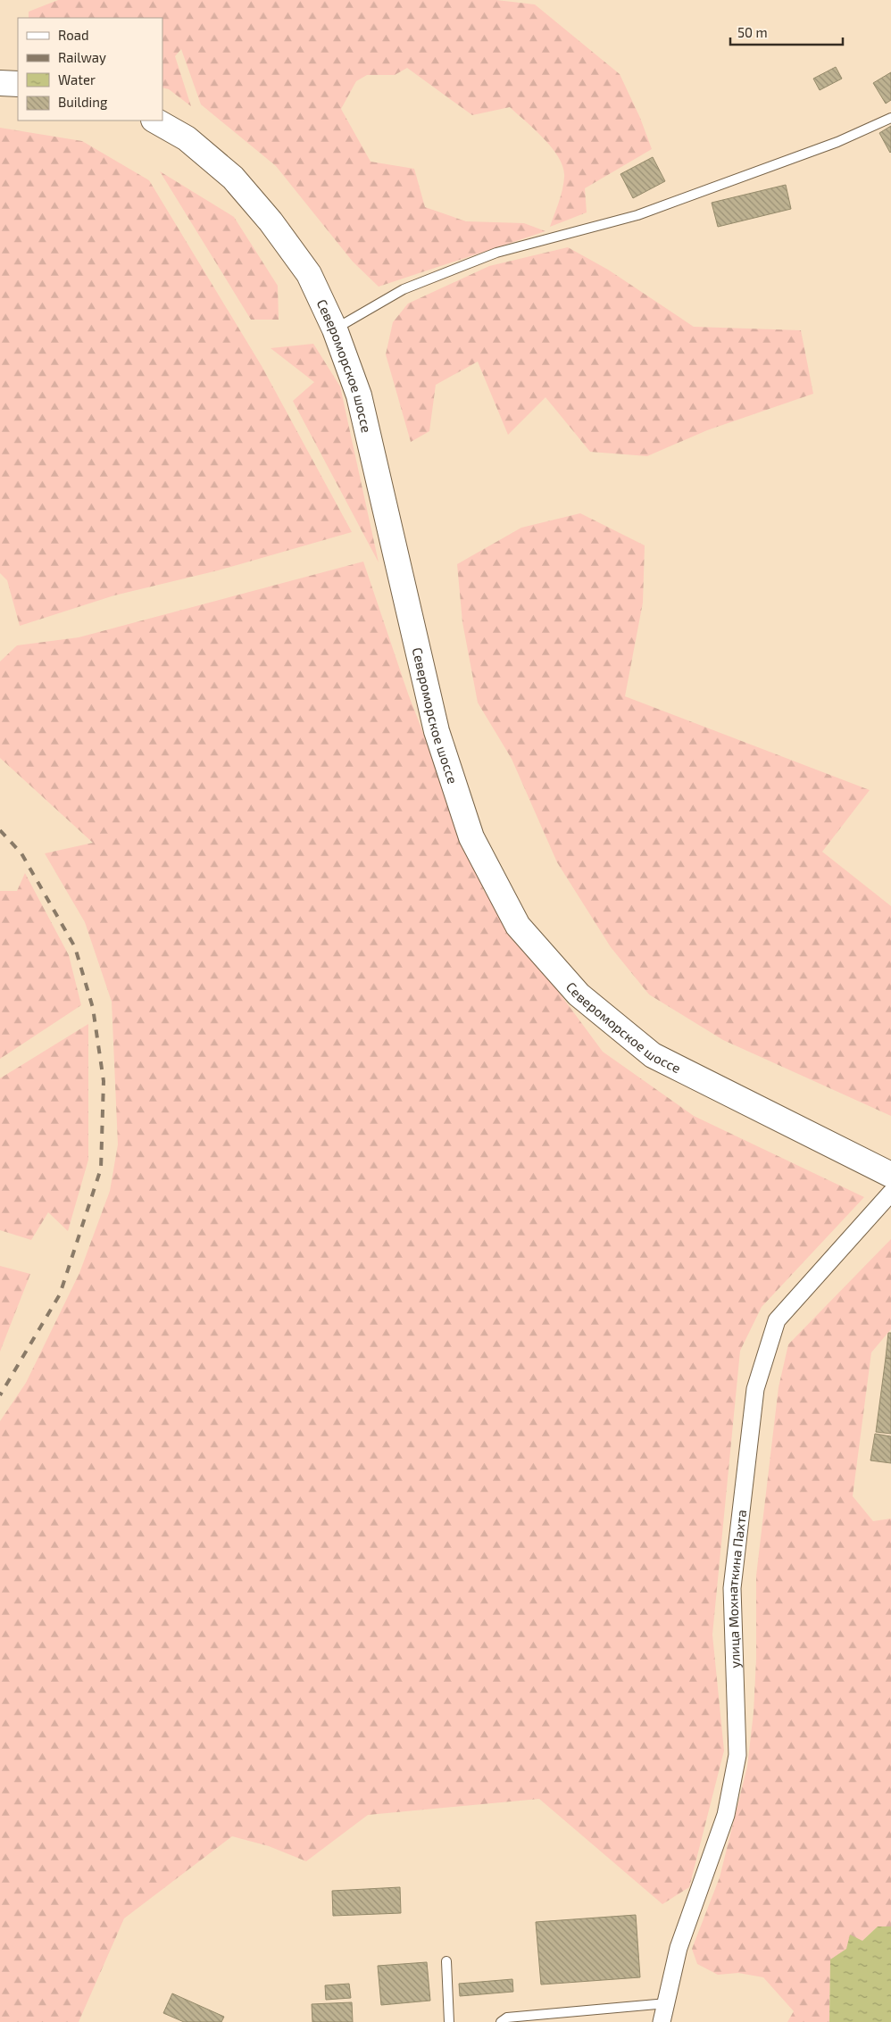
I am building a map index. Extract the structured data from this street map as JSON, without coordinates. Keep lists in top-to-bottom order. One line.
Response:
{"streets":{"main road":["Североморское шоссе"],"street":["улица Мохнаткина Пахта"]},"legend":["Road","Railway","Water","Building"],"scale_bar":"50 m"}
